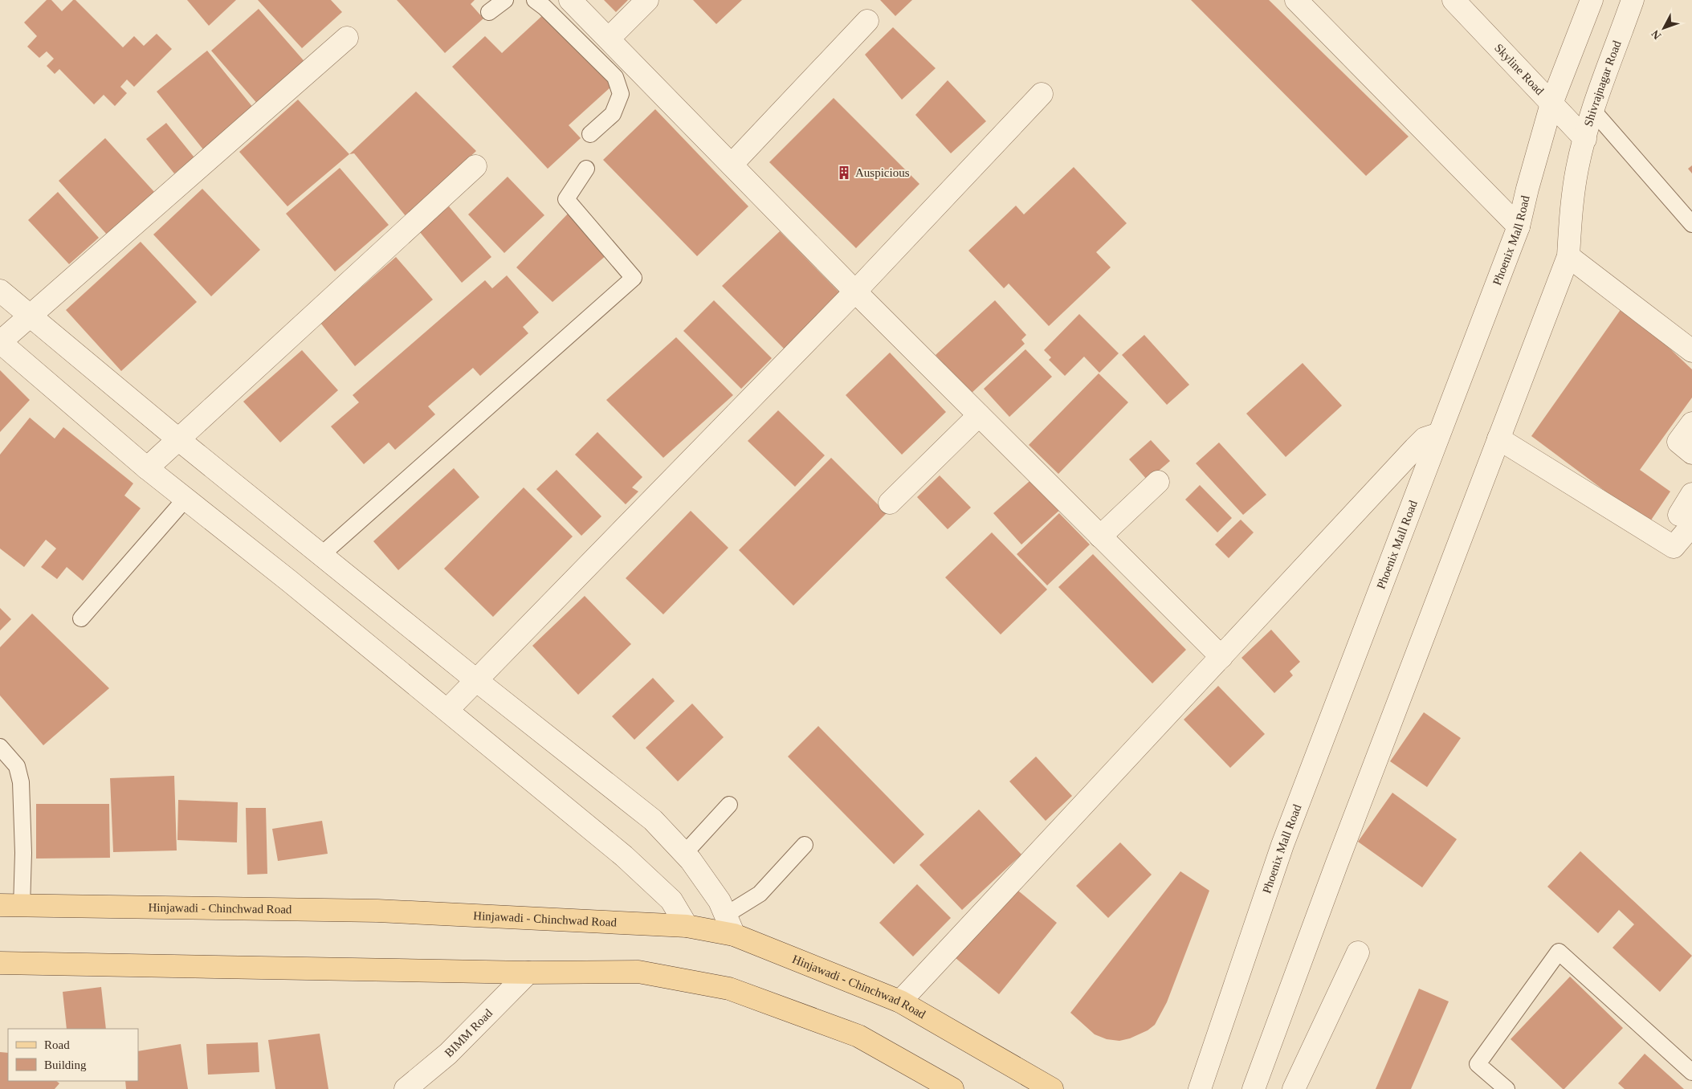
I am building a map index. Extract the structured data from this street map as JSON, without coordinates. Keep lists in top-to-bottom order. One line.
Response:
{"streets":{"main road":["Hinjawadi - Chinchwad Road"],"street":["Skyline Road","Shivrajnagar Road","Phoenix Mall Road","BIMM Road"]},"crossings":[["Skyline Road","Shivrajnagar Road"],["Skyline Road","Phoenix Mall Road"]],"places":{"building":["Auspicious"]},"legend":["Road","Building"],"north":"bottom left"}
